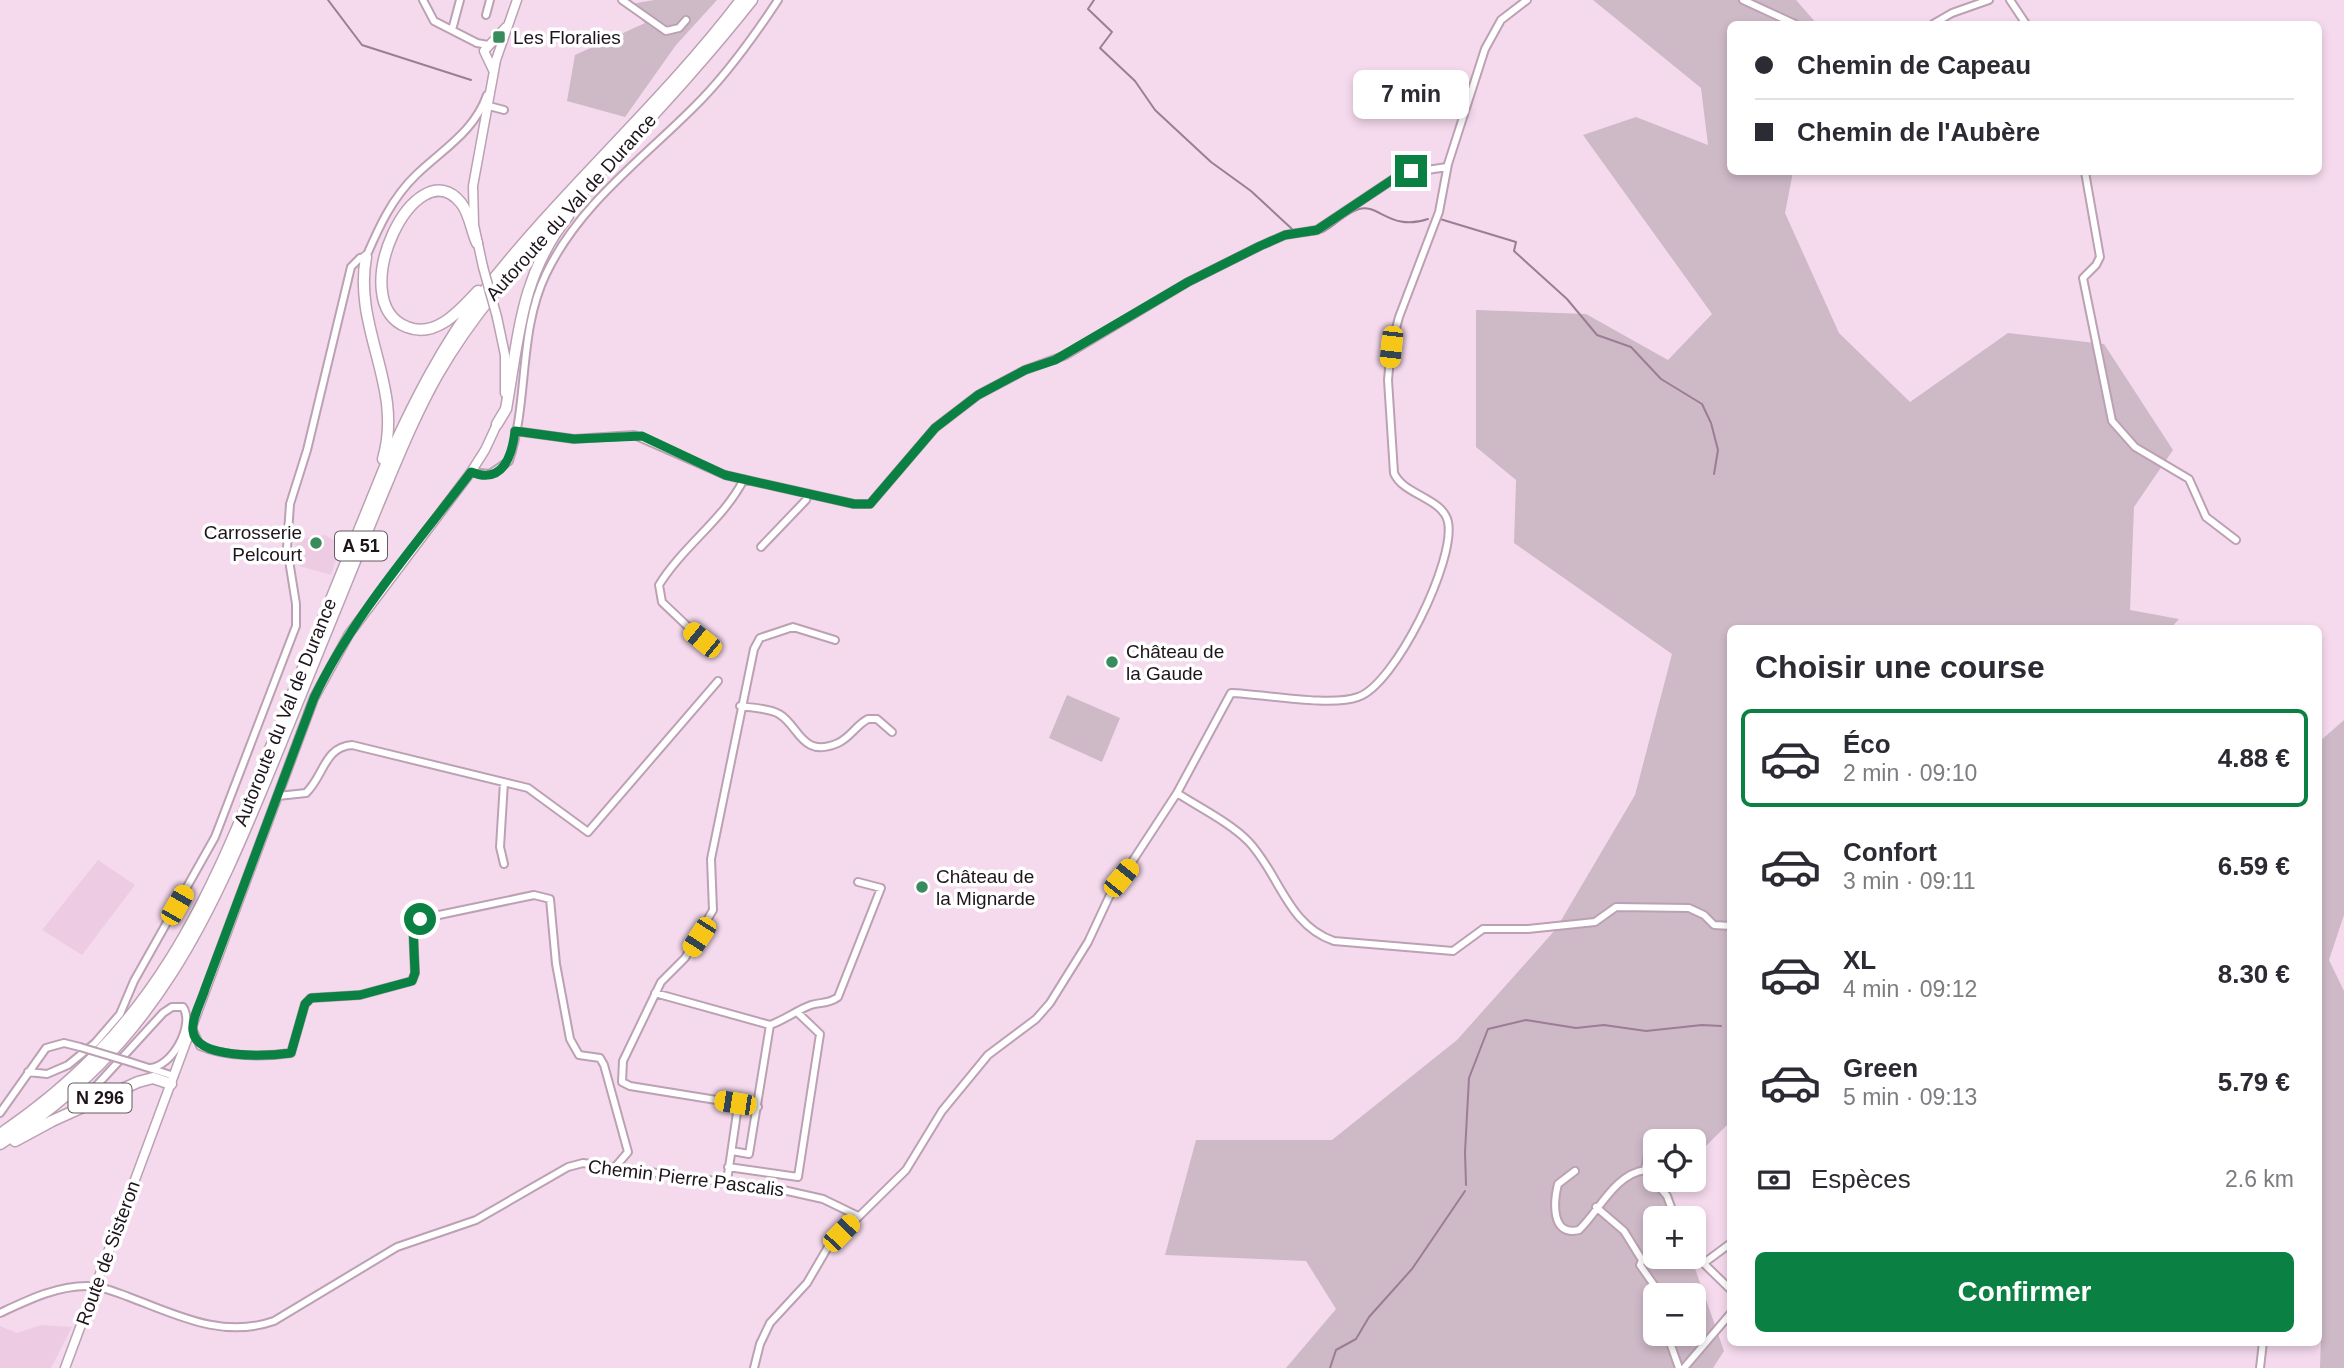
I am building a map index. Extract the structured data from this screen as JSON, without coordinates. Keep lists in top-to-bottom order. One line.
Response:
{"streets":{"highway":["Autoroute du Val de Durance","A 51","N 296"],"main road":["Route de Sisteron"],"street":["Chemin Pierre Pascalis"]},"crossings":[["N 296","Route de Sisteron"],["Chemin Pierre Pascalis","Route de Sisteron"]],"places":{"transit":["Les Floralies"],"other":["Carrosserie Pelcourt","Château de la Gaude","Château de la Mignarde"]},"page":{"banner":["Chemin de Capeau","Chemin de l'Aubère"],"bubble":"7 min","heading":"Choisir une course","list":[{"name":"Éco","note":"2 min · 09:10","value":"4.88 €"},{"name":"Confort","note":"3 min · 09:11","value":"6.59 €"},{"name":"XL","note":"4 min · 09:12","value":"8.30 €"},{"name":"Green","note":"5 min · 09:13","value":"5.79 €"}],"map_buttons":["+","−"],"pay":["Espèces","2.6 km"],"buttons":"Confirmer"}}
